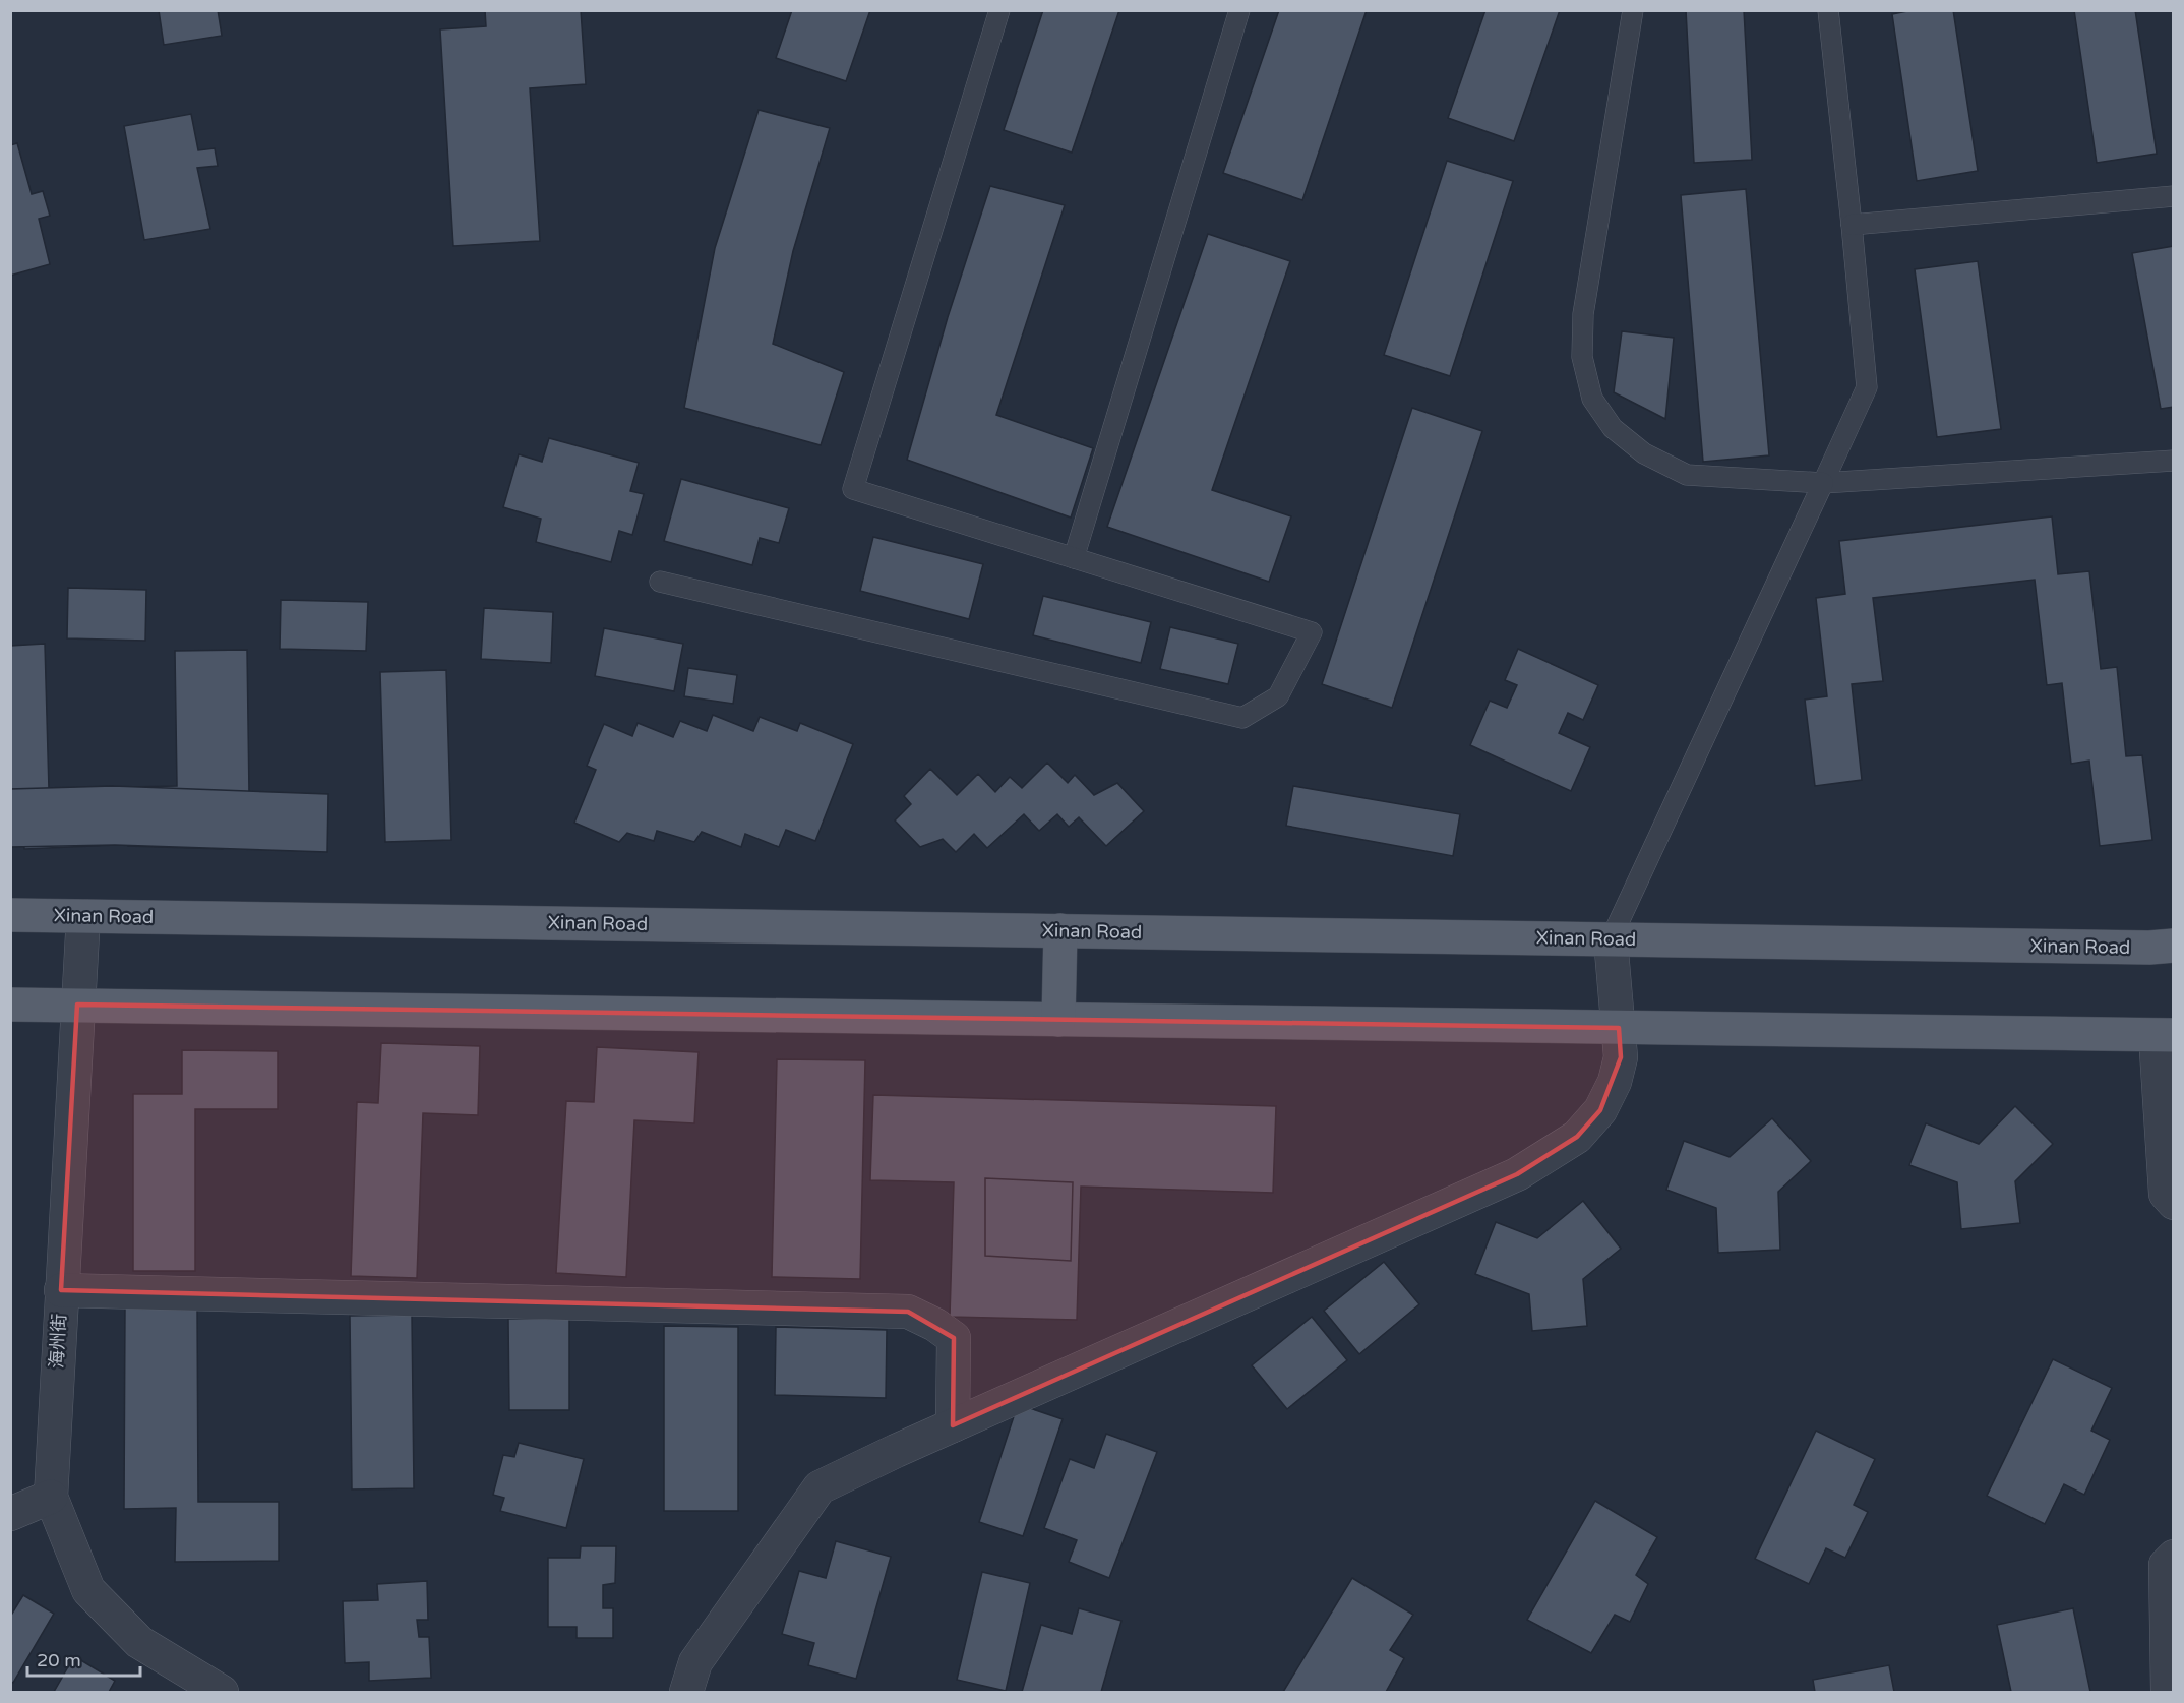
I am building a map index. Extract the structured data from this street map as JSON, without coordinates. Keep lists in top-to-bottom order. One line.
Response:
{"streets":{"main road":["Xinan Road"],"street":["海州街"]},"crossings":[["Xinan Road","海州街"]],"scale_bar":"20 m"}
